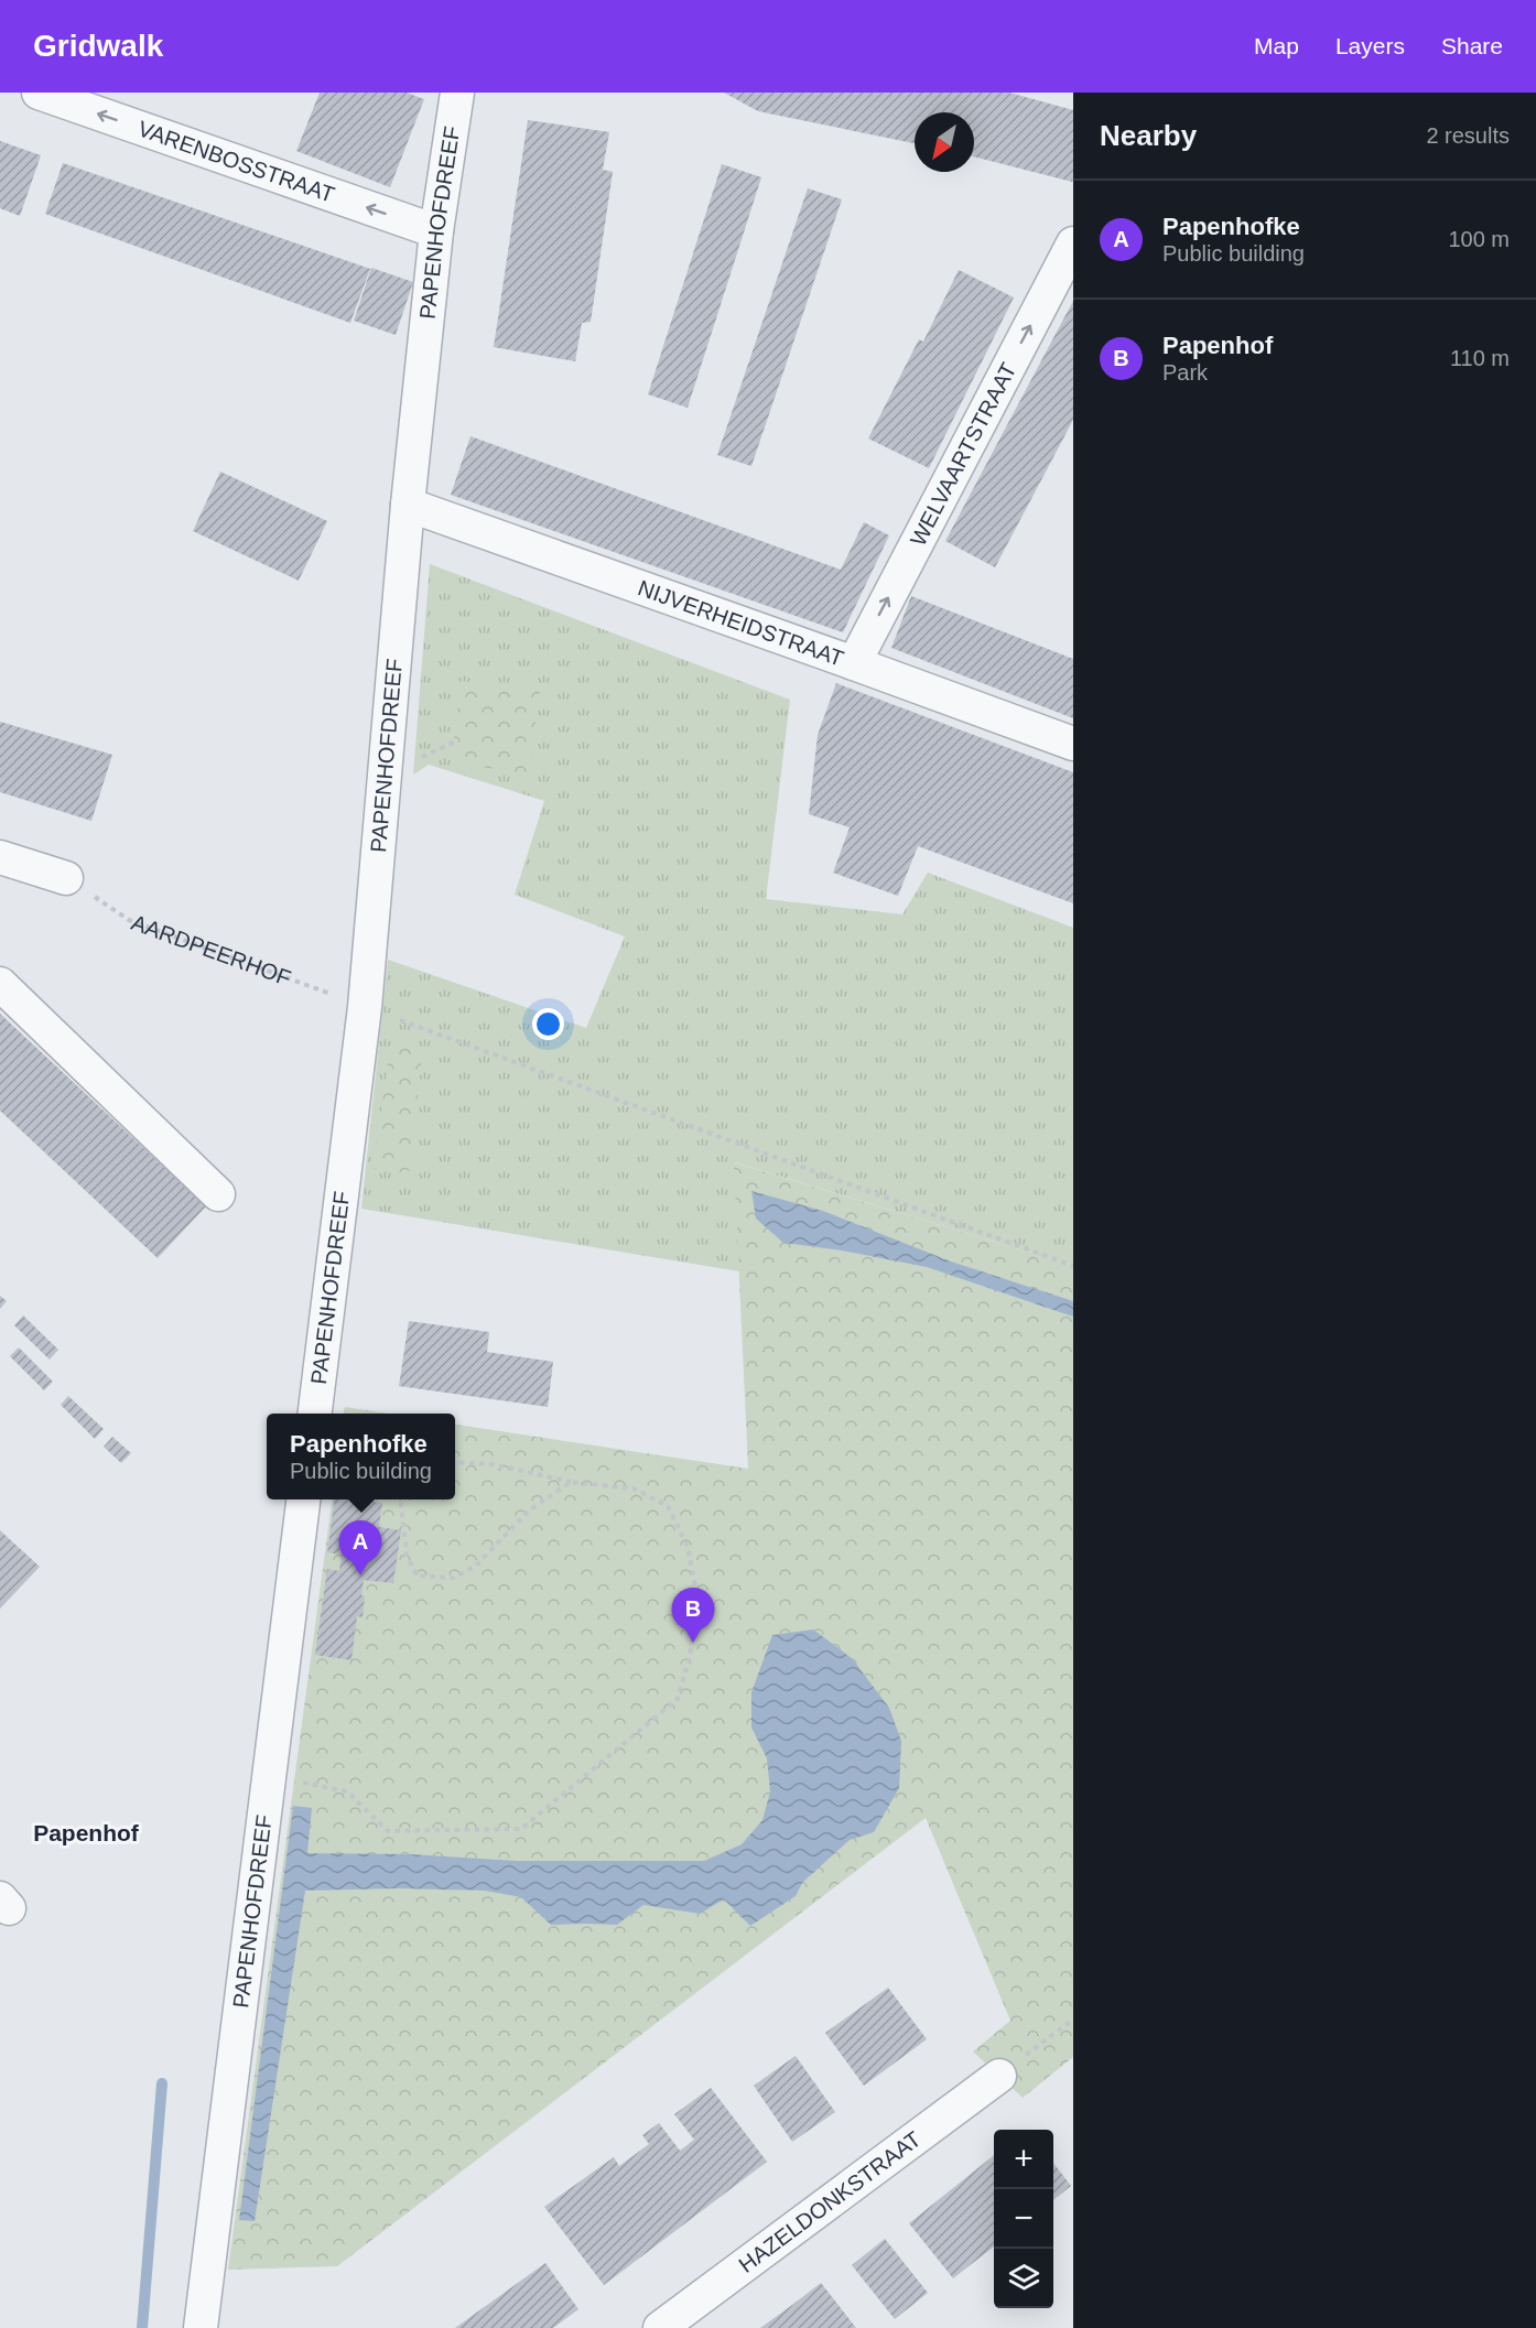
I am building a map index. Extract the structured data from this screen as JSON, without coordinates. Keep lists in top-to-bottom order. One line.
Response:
{"streets":{"street":["VARENBOSSTRAAT","PAPENHOFDREEF","WELVAARTSTRAAT","NIJVERHEIDSTRAAT","HAZELDONKSTRAAT"],"path":["AARDPEERHOF"]},"crossings":[["VARENBOSSTRAAT","PAPENHOFDREEF"],["PAPENHOFDREEF","NIJVERHEIDSTRAAT"],["PAPENHOFDREEF","AARDPEERHOF"],["WELVAARTSTRAAT","NIJVERHEIDSTRAAT"]],"one_way":["VARENBOSSTRAAT","WELVAARTSTRAAT"],"districts":["Papenhof"],"north":"bottom left","page":{"header":"Gridwalk","nav":["Map","Layers","Share"],"heading":["Nearby","2 results"],"list":[{"mark":"A","name":"Papenhofke","note":"Public building","value":"100 m"},{"mark":"B","name":"Papenhof","note":"Park","value":"110 m"}],"popup":["Papenhofke","Public building"],"pins":["A","B"],"map_buttons":["+","−"]}}
